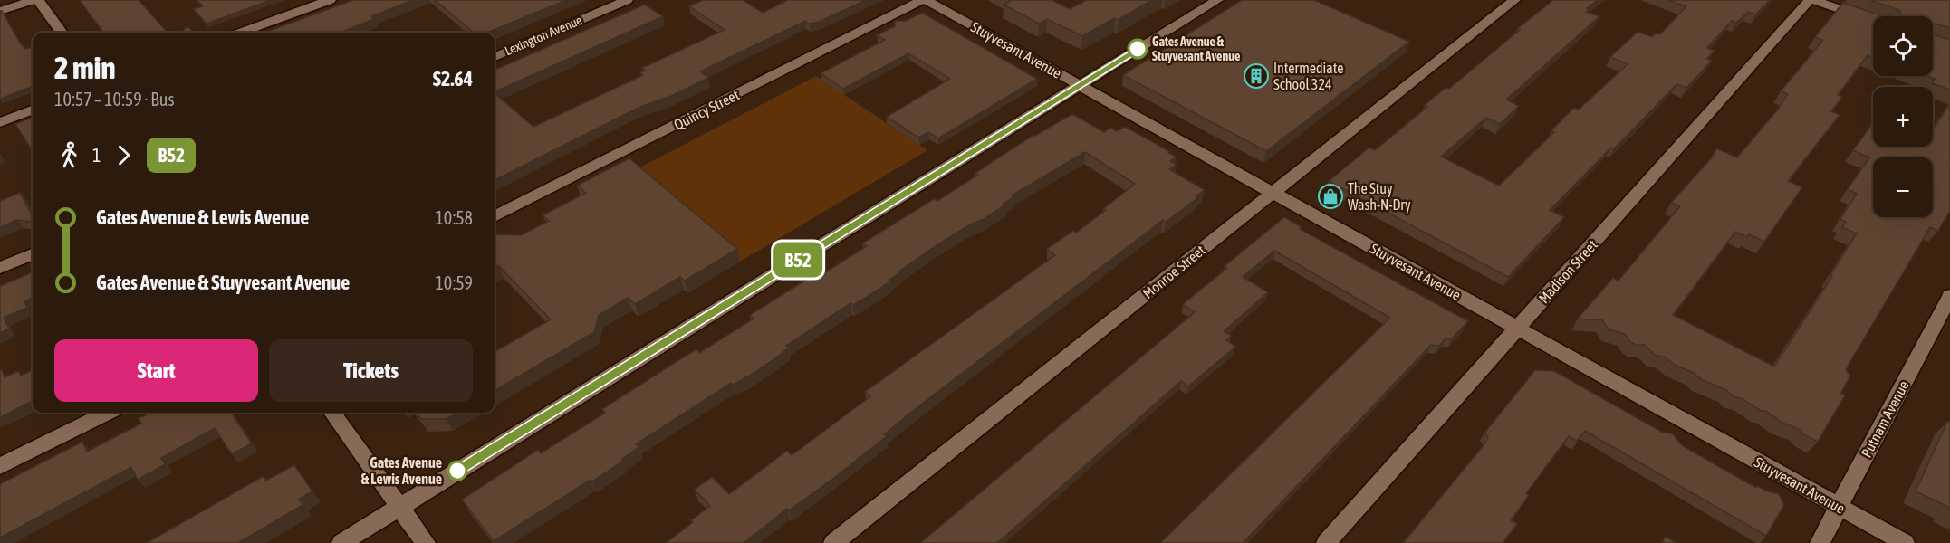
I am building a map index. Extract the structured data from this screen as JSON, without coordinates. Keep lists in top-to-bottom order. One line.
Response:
{"streets":{"street":["Lexington Avenue","Stuyvesant Avenue","Quincy Street","Monroe Street","Madison Street","Putnam Avenue"]},"crossings":[["Stuyvesant Avenue","Quincy Street"],["Stuyvesant Avenue","Monroe Street"],["Stuyvesant Avenue","Madison Street"],["Stuyvesant Avenue","Putnam Avenue"]],"places":{"other":["Gates Avenue & Stuyvesant Avenue","Gates Avenue & Lewis Avenue"],"building":["Intermediate School 324"],"shop":["The Stuy Wash-N-Dry"]},"lines":["bus line B52"],"page":{"on_map":"B52","map_buttons":["+","−"],"heading":["2 min","10:57 – 10:59 · Bus","$2.64"],"legs":["1","B52"],"list":[{"name":"Gates Avenue & Lewis Avenue","value":"10:58"},{"name":"Gates Avenue & Stuyvesant Avenue","value":"10:59"}],"buttons":["Start","Tickets"]}}
